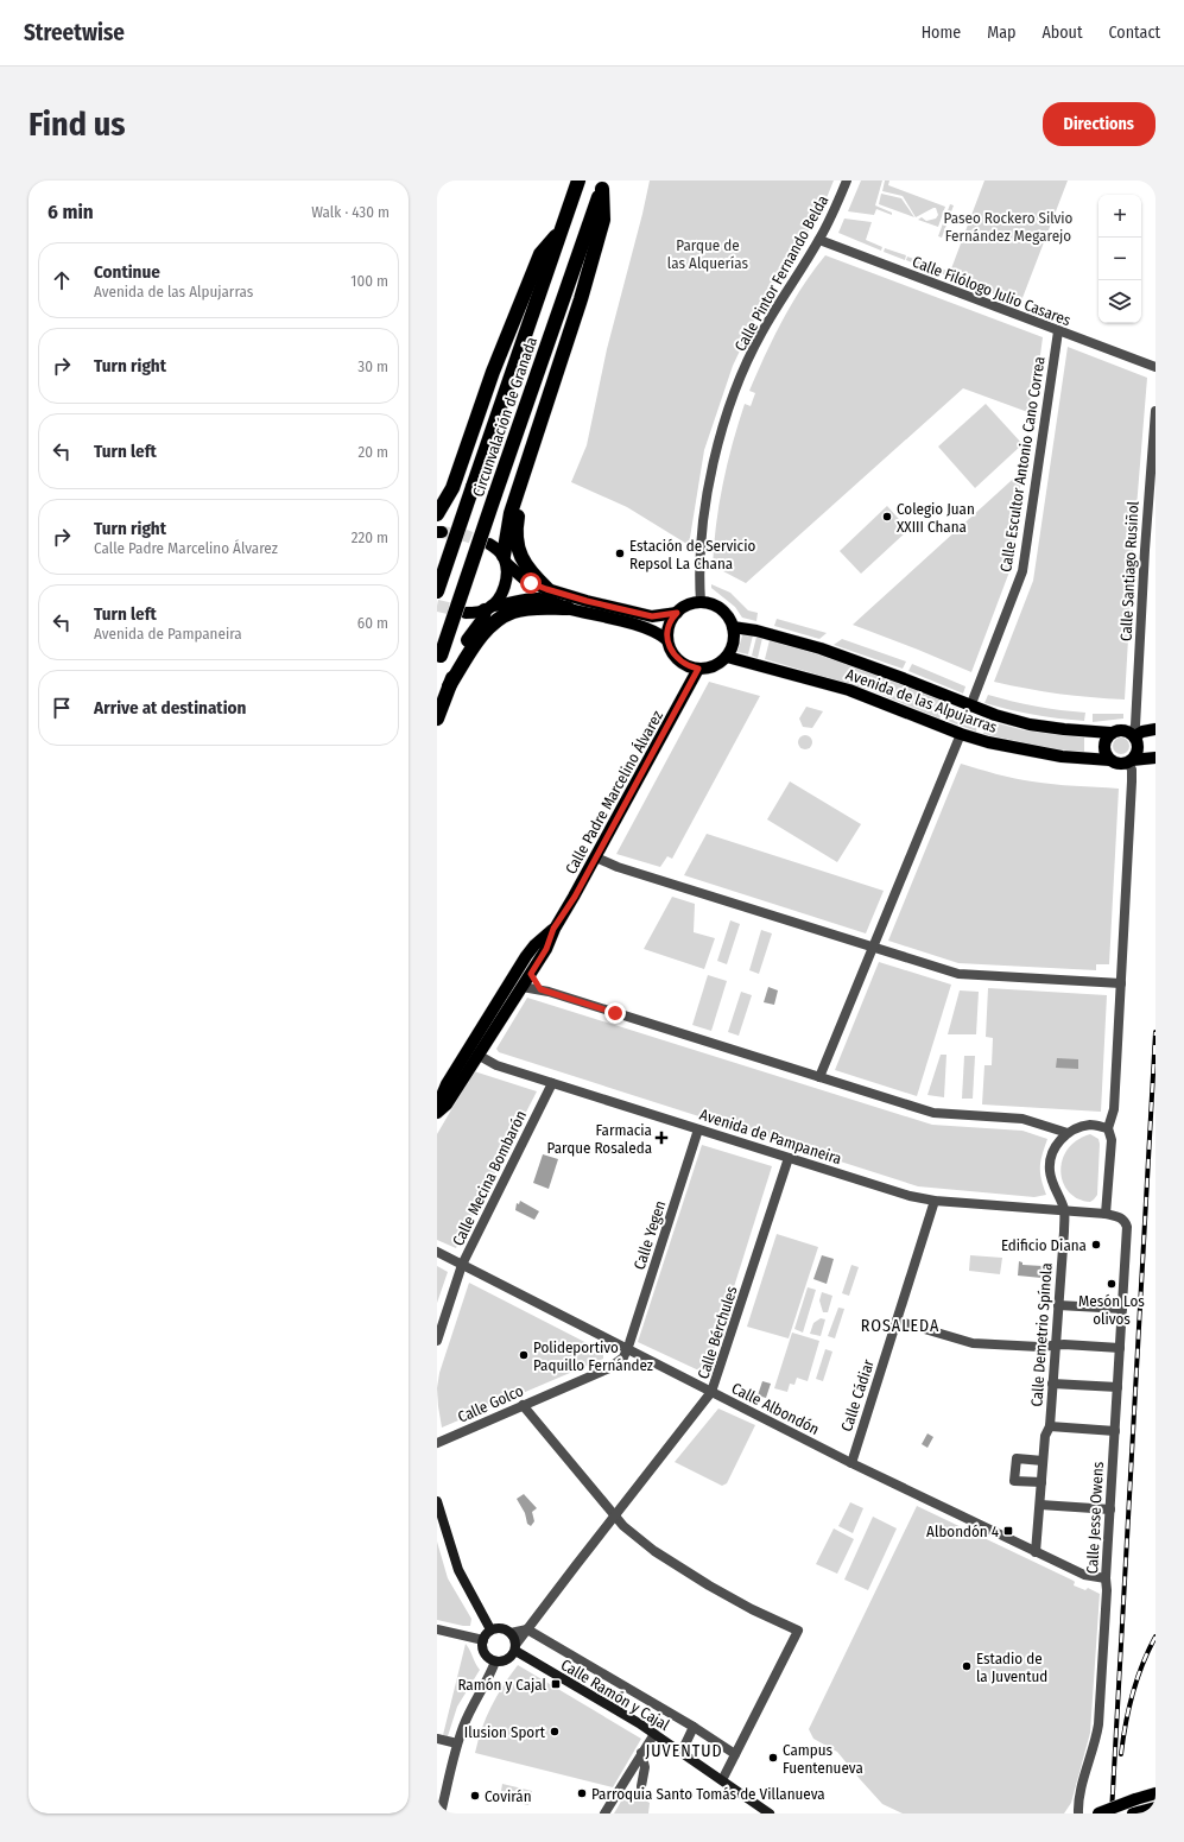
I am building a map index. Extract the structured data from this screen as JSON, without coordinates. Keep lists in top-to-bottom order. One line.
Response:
{"streets":{"highway":["Circunvalación de Granada"],"main road":["Avenida de las Alpujarras","Calle Padre Marcelino Álvarez","Calle Ramón y Cajal"],"street":["Calle Pintor Fernando Belda","Calle Filólogo Julio Casares","Calle Escultor Antonio Cano Correa","Calle Santiago Rusiñol","Avenida de Pampaneira","Calle Mecina Bombarón","Calle Yegen","Calle Bérchules","Calle Demetrio Spínola","Calle Cádiar","Calle Golco","Calle Albondón","Calle Jesse Owens"]},"crossings":[["Calle Pintor Fernando Belda","Calle Filólogo Julio Casares"],["Calle Pintor Fernando Belda","Avenida de las Alpujarras"],["Calle Pintor Fernando Belda","Calle Padre Marcelino Álvarez"],["Calle Filólogo Julio Casares","Calle Escultor Antonio Cano Correa"],["Calle Escultor Antonio Cano Correa","Avenida de las Alpujarras"],["Calle Santiago Rusiñol","Avenida de las Alpujarras"],["Avenida de las Alpujarras","Calle Padre Marcelino Álvarez"],["Calle Padre Marcelino Álvarez","Avenida de Pampaneira"],["Avenida de Pampaneira","Calle Mecina Bombarón"],["Avenida de Pampaneira","Calle Yegen"],["Avenida de Pampaneira","Calle Bérchules"],["Avenida de Pampaneira","Calle Demetrio Spínola"],["Avenida de Pampaneira","Calle Cádiar"],["Avenida de Pampaneira","Calle Jesse Owens"],["Calle Mecina Bombarón","Calle Albondón"],["Calle Yegen","Calle Golco"],["Calle Yegen","Calle Albondón"],["Calle Bérchules","Calle Albondón"],["Calle Bérchules","Calle Ramón y Cajal"],["Calle Demetrio Spínola","Calle Albondón"],["Calle Cádiar","Calle Albondón"],["Calle Golco","Calle Albondón"],["Calle Albondón","Calle Jesse Owens"]],"districts":["ROSALEDA","JUVENTUD"],"parks":["Paseo Rockero Silvio Fernández Megarejo","Parque de las Alquerías"],"places":{"other":["Colegio Juan XXIII Chana","Estación de Servicio Repsol La Chana","Edificio Diana","Mesón Los olivos","Polideportivo Paquillo Fernández","Estadio de la Juventud","Ilusion Sport","Campus Fuentenueva","Parroquia Santo Tomás de Villanueva","Covirán"],"health":["Farmacia Parque Rosaleda"],"transit":["Albondón 4","Ramón y Cajal"]},"page":{"header":"Streetwise","nav":["Home","Map","About","Contact"],"buttons":"Directions","title":"Find us","heading":["6 min","Walk · 430 m"],"map_buttons":["+","−"],"list":[["Continue","Avenida de las Alpujarras","100 m"],["Turn right","30 m"],["Turn left","20 m"],["Turn right","Calle Padre Marcelino Álvarez","220 m"],["Turn left","Avenida de Pampaneira","60 m"],"Arrive at destination"]}}
